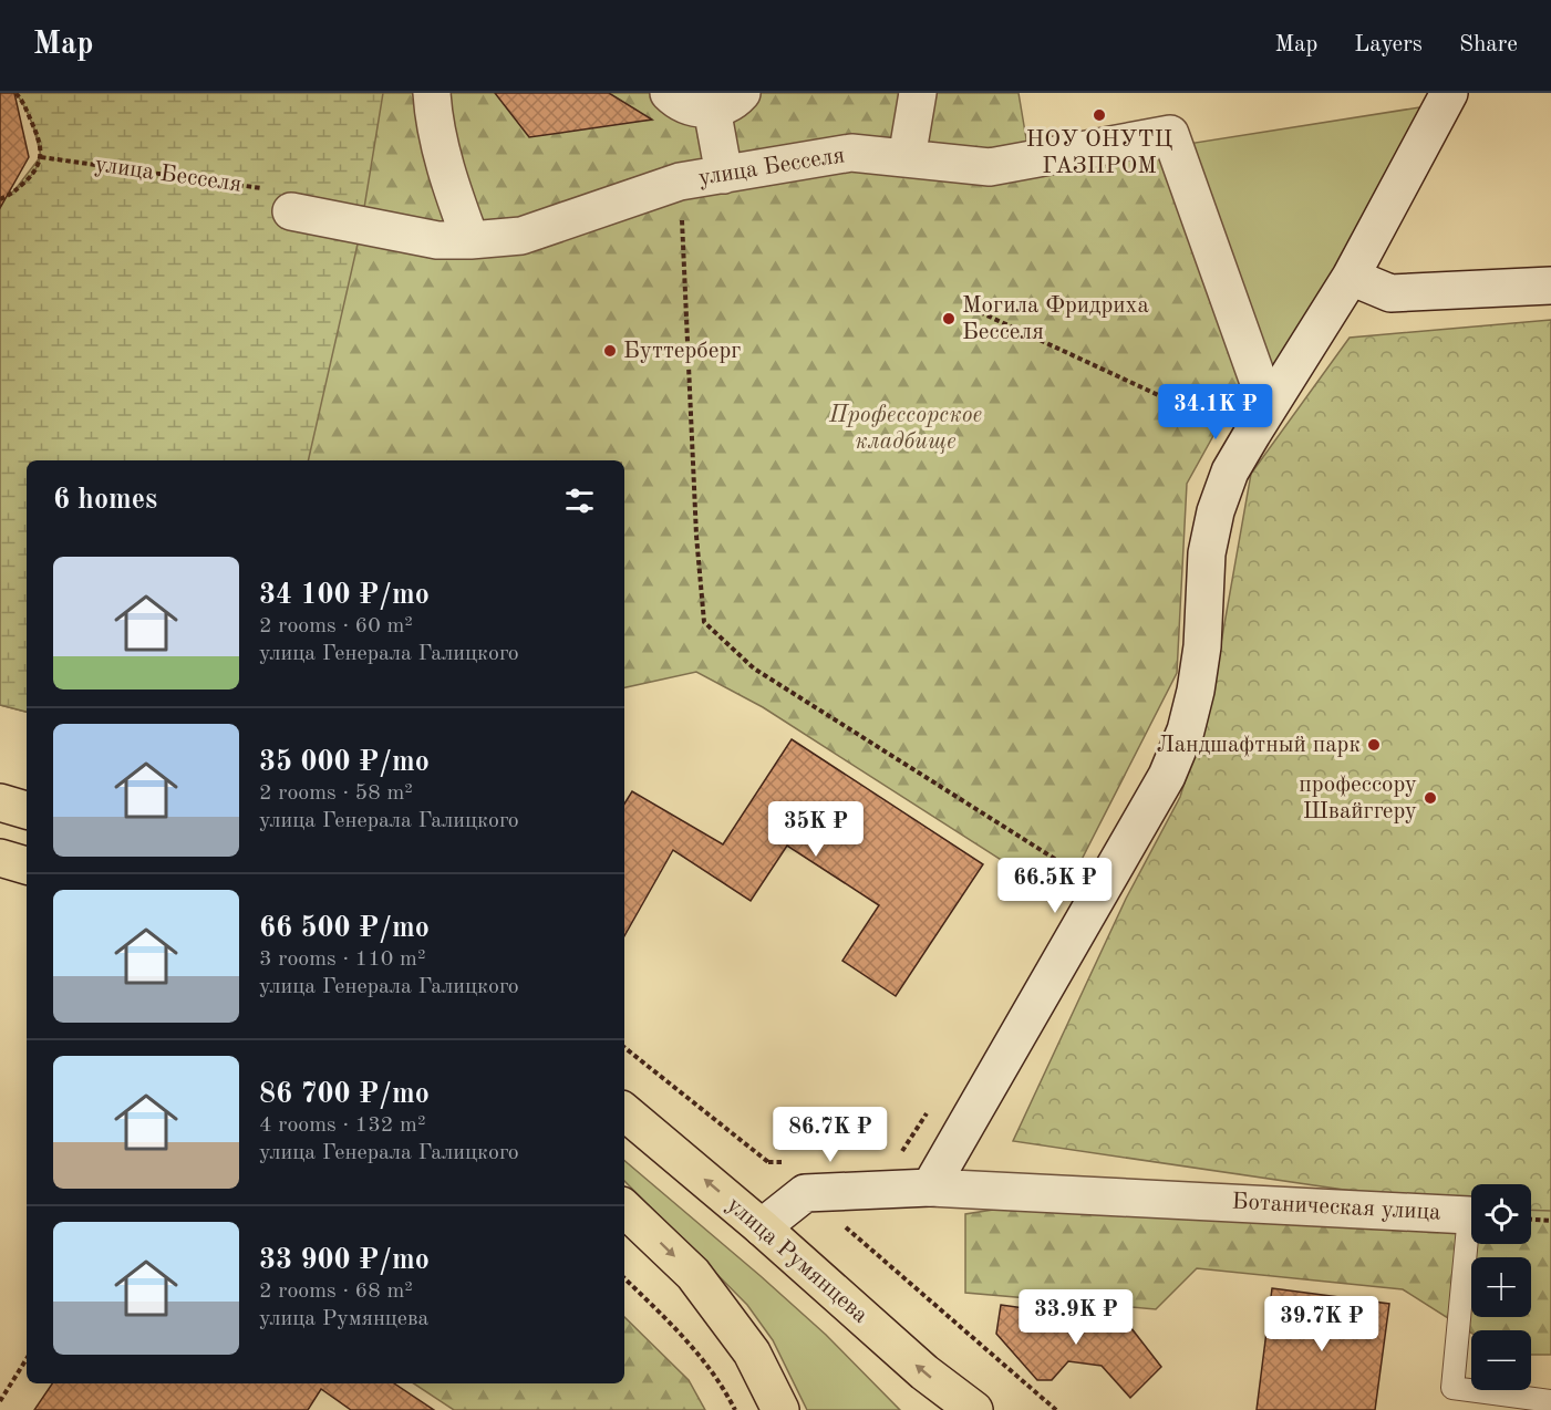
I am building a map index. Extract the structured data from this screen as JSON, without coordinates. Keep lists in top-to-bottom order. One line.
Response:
{"streets":{"main road":["улица Румянцева"],"street":["улица Бесселя","Ботаническая улица"]},"crossings":[["Ботаническая улица","улица Румянцева"]],"parks":["Профессорское кладбище"],"places":["НОУ ОНУТЦ ГАЗПРОМ","Могила Фридриха Бесселя","Буттерберг","Ландшафтный парк","профессору Швайггеру"],"page":{"header":"Map","nav":["Map","Layers","Share"],"price":["34.1K ₽","35K ₽","66.5K ₽","86.7K ₽","33.9K ₽","39.7K ₽"],"heading":"6 homes","list":[{"name":"34 100 ₽/mo","note":"2 rooms · 60 m² · улица Генерала Галицкого"},{"name":"35 000 ₽/mo","note":"2 rooms · 58 m² · улица Генерала Галицкого"},{"name":"66 500 ₽/mo","note":"3 rooms · 110 m² · улица Генерала Галицкого"},{"name":"86 700 ₽/mo","note":"4 rooms · 132 m² · улица Генерала Галицкого"},{"name":"33 900 ₽/mo","note":"2 rooms · 68 m² · улица Румянцева"}],"map_buttons":["+","−"]}}
